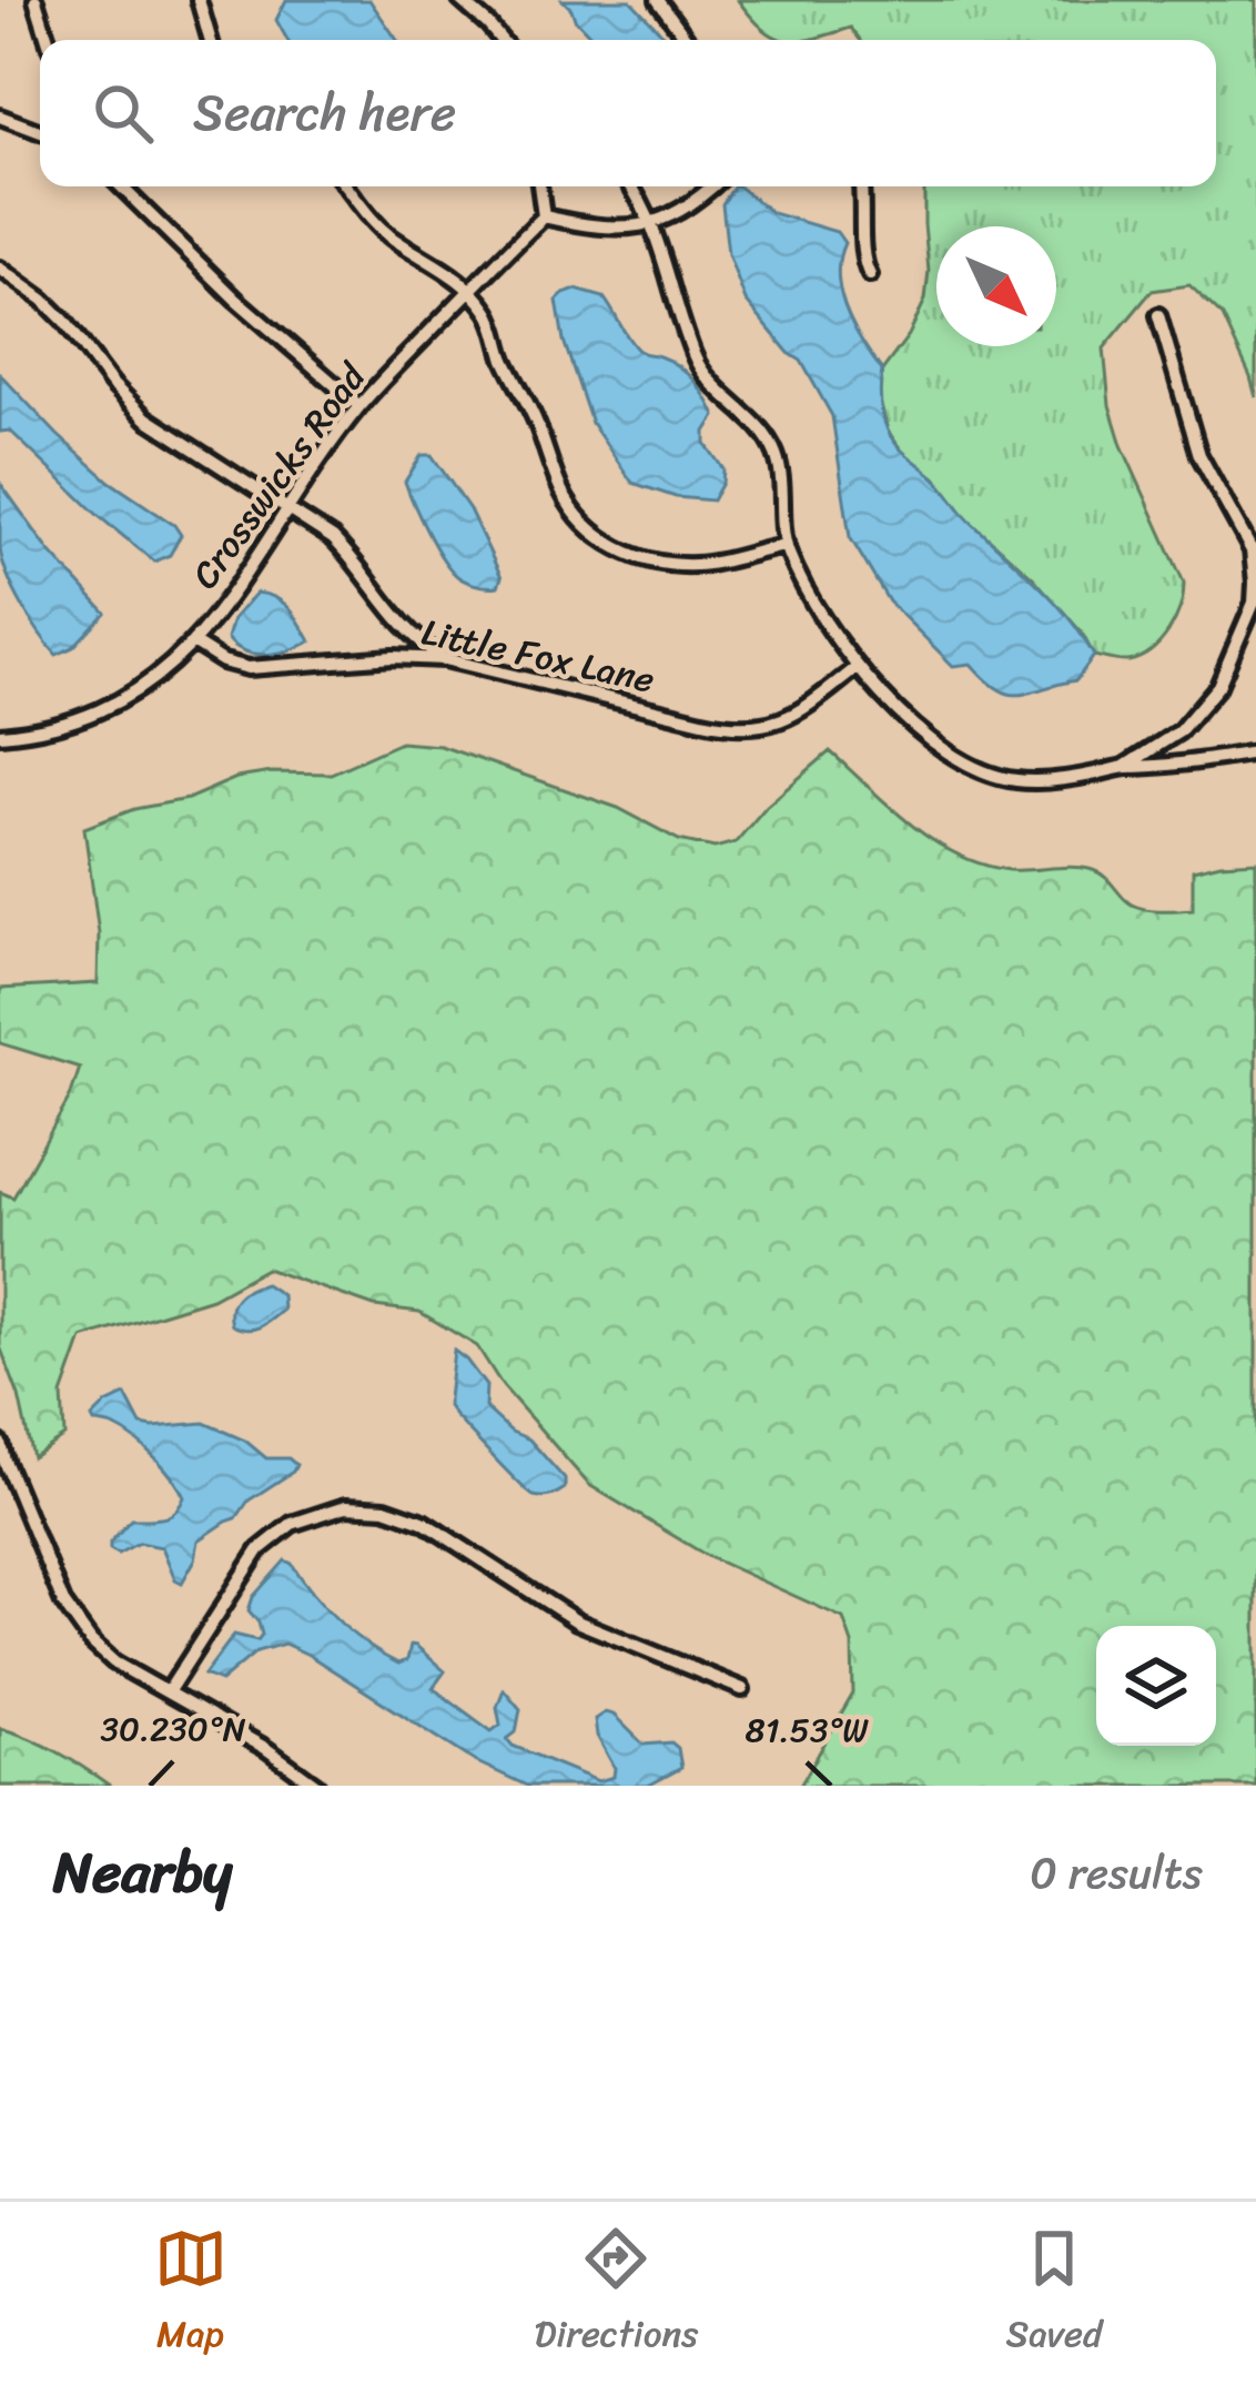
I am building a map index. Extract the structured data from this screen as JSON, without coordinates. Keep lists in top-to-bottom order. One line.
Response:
{"streets":{"street":["Crosswicks Road","Little Fox Lane"]},"crossings":[["Crosswicks Road","Little Fox Lane"]],"north":"bottom right","page":{"search":"Search here","heading":["Nearby","0 results"],"nav":["Map","Directions","Saved"]},"coordinates":["30.230°N","81.53°W"]}
